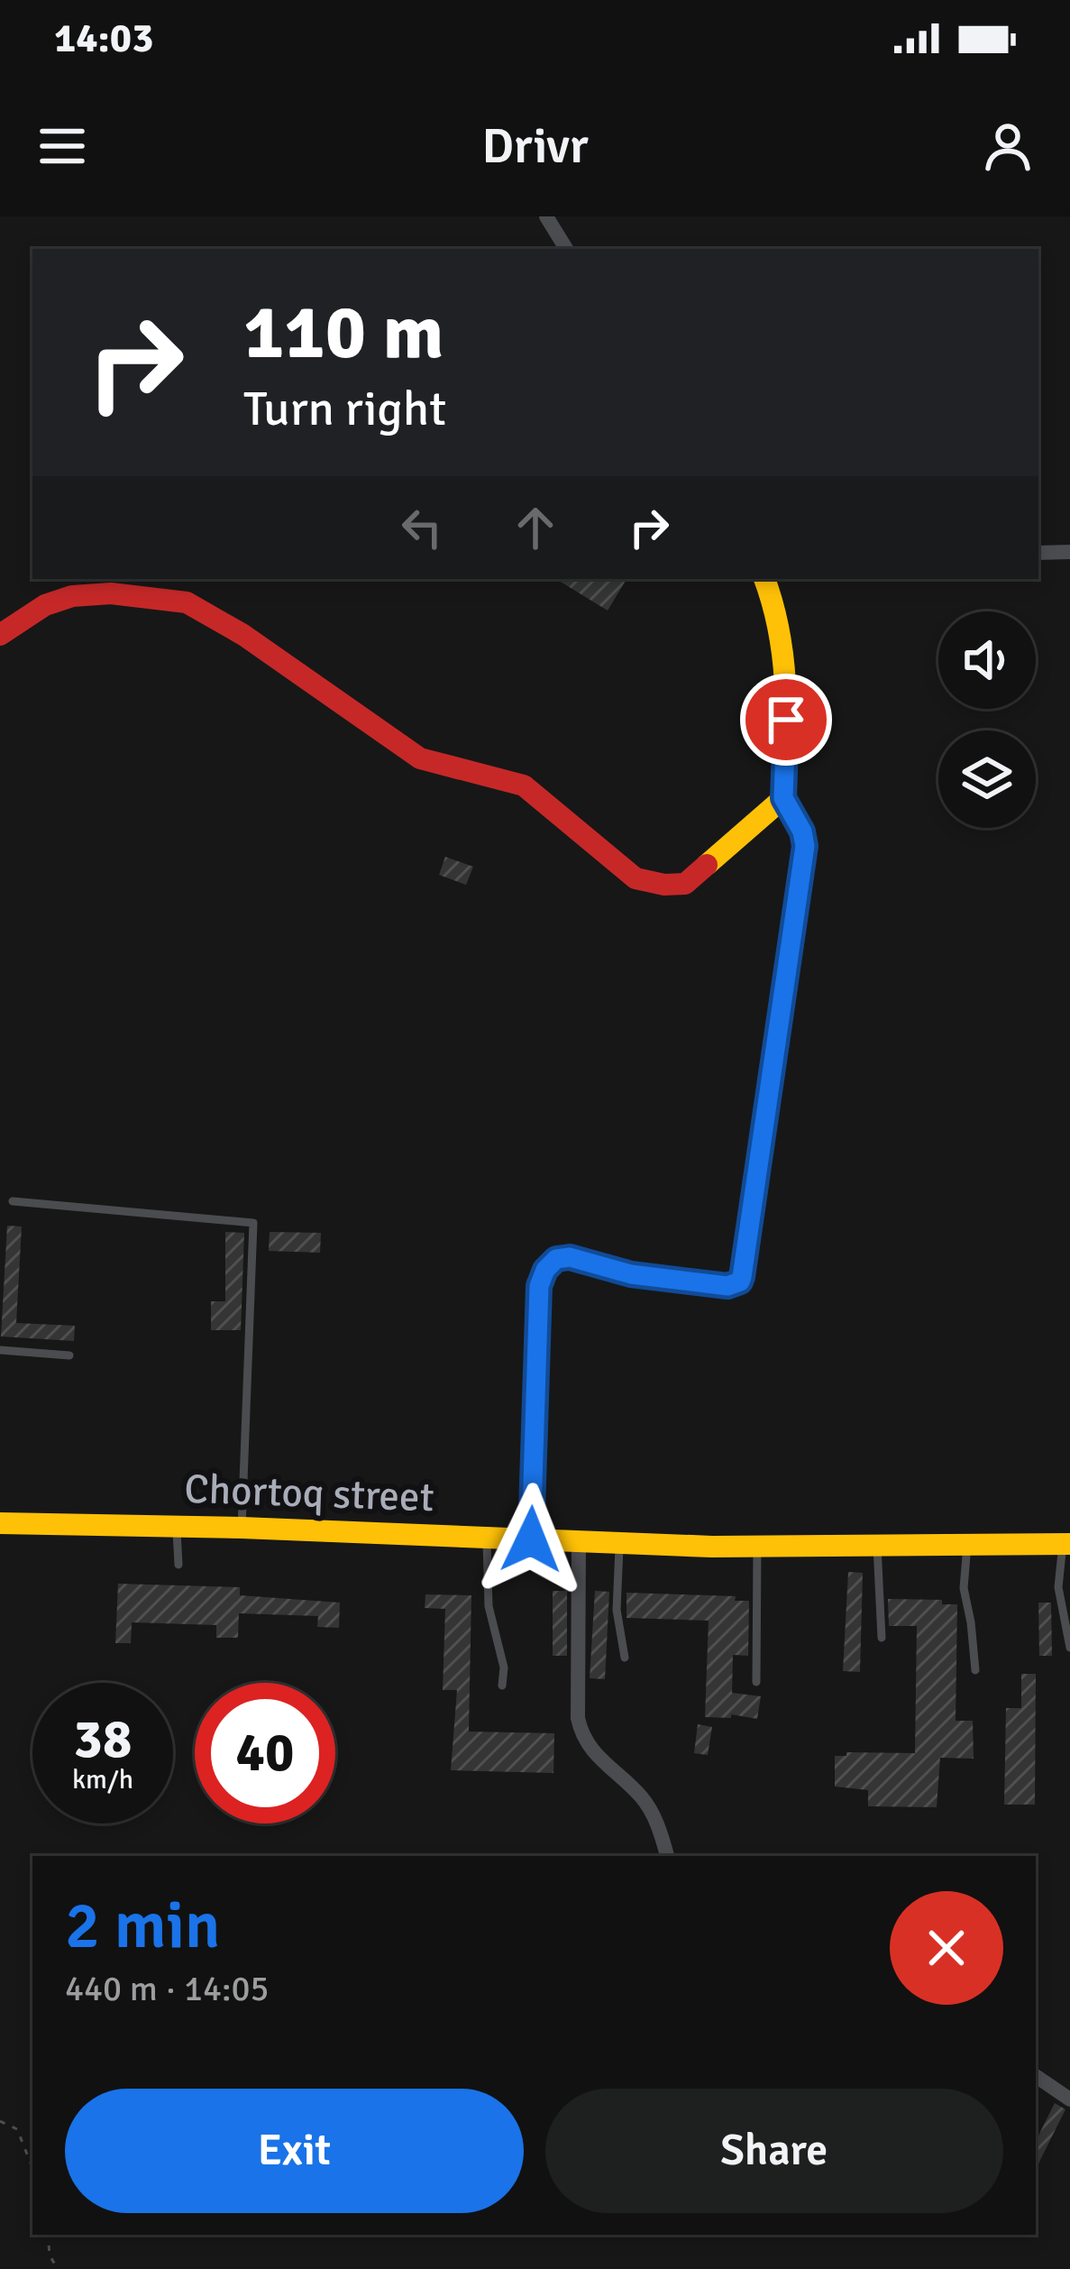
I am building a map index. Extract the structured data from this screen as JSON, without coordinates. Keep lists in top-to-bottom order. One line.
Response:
{"streets":{"street":["Chortoq street"]},"page":{"status":"14:03","header":"Drivr","turn":["110 m","Turn right"],"speed":"38 km/h","limit":"40","heading":["2 min","440 m · 14:05"],"buttons":["Exit","Share"]}}
